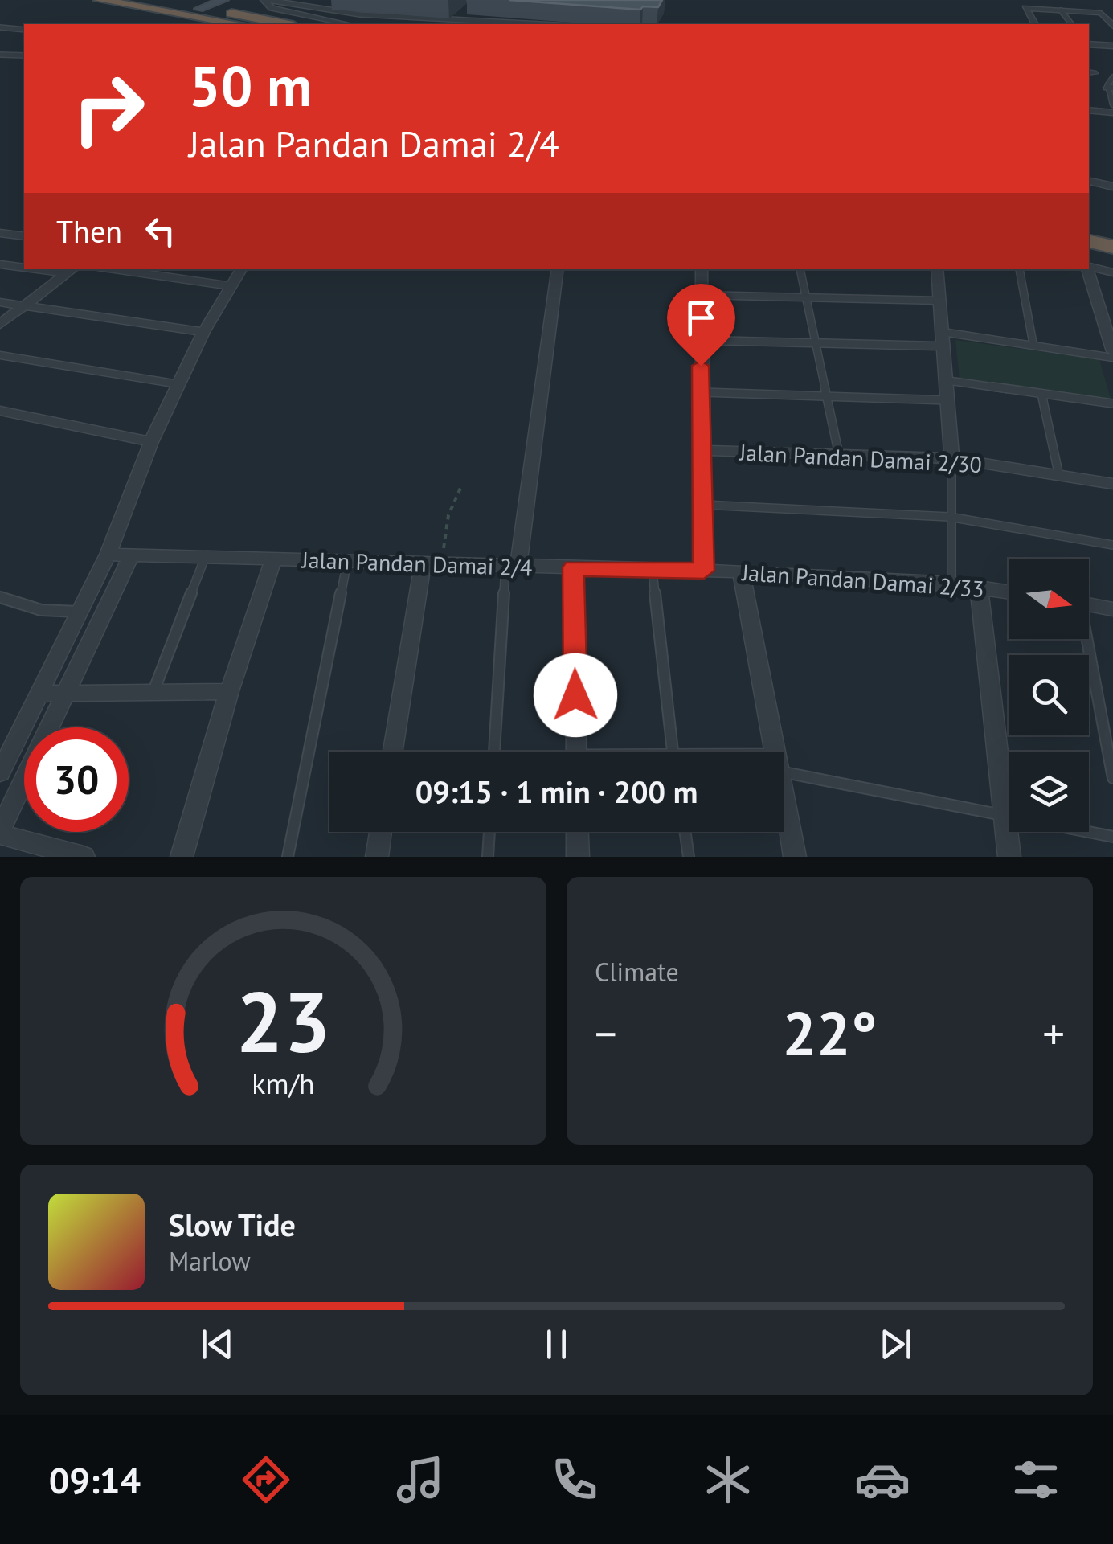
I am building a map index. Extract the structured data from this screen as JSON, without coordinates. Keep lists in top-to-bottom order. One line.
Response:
{"streets":{"street":["Jalan Pandan Damai 2/30","Jalan Pandan Damai 2/4","Jalan Pandan Damai 2/33"]},"crossings":[["Jalan Pandan Damai 2/4","Jalan Pandan Damai 2/33"]],"north":"right","page":{"turn":["50 m","Jalan Pandan Damai 2/4"],"then":"Then","limit":"30","trip":"09:15 · 1 min · 200 m","tile":"Climate","heat":["−","22°","+"],"song":["Slow Tide","Marlow"],"tabs":"09:14","gauge":["23","km/h"]}}
